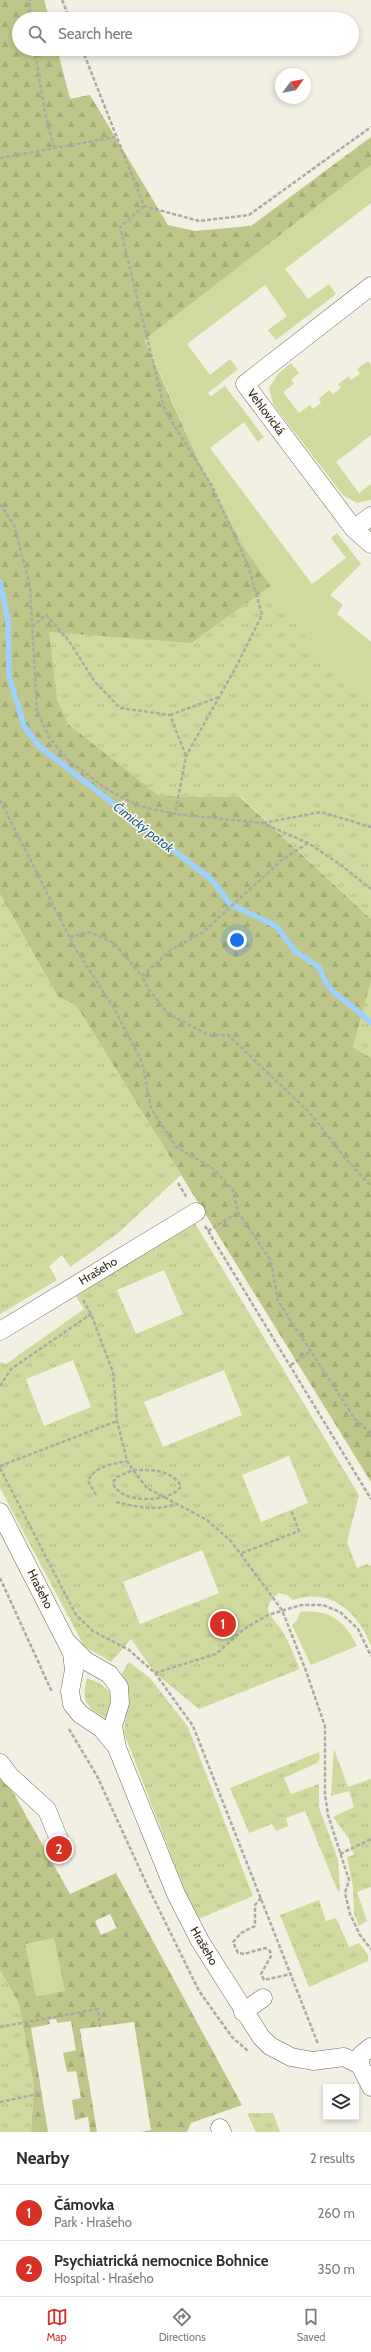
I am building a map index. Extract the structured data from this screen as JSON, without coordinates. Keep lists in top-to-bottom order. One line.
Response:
{"streets":{"street":["Vehlovická","Hrašeho"]},"water":["Čimický potok"],"north":"top right","page":{"search":"Search here","pins":["1","2"],"heading":["Nearby","2 results"],"list":[{"mark":"1","name":"Čámovka","note":"Park · Hrašeho","value":"260 m"},{"mark":"2","name":"Psychiatrická nemocnice Bohnice","note":"Hospital · Hrašeho","value":"350 m"}],"nav":["Map","Directions","Saved"]}}
